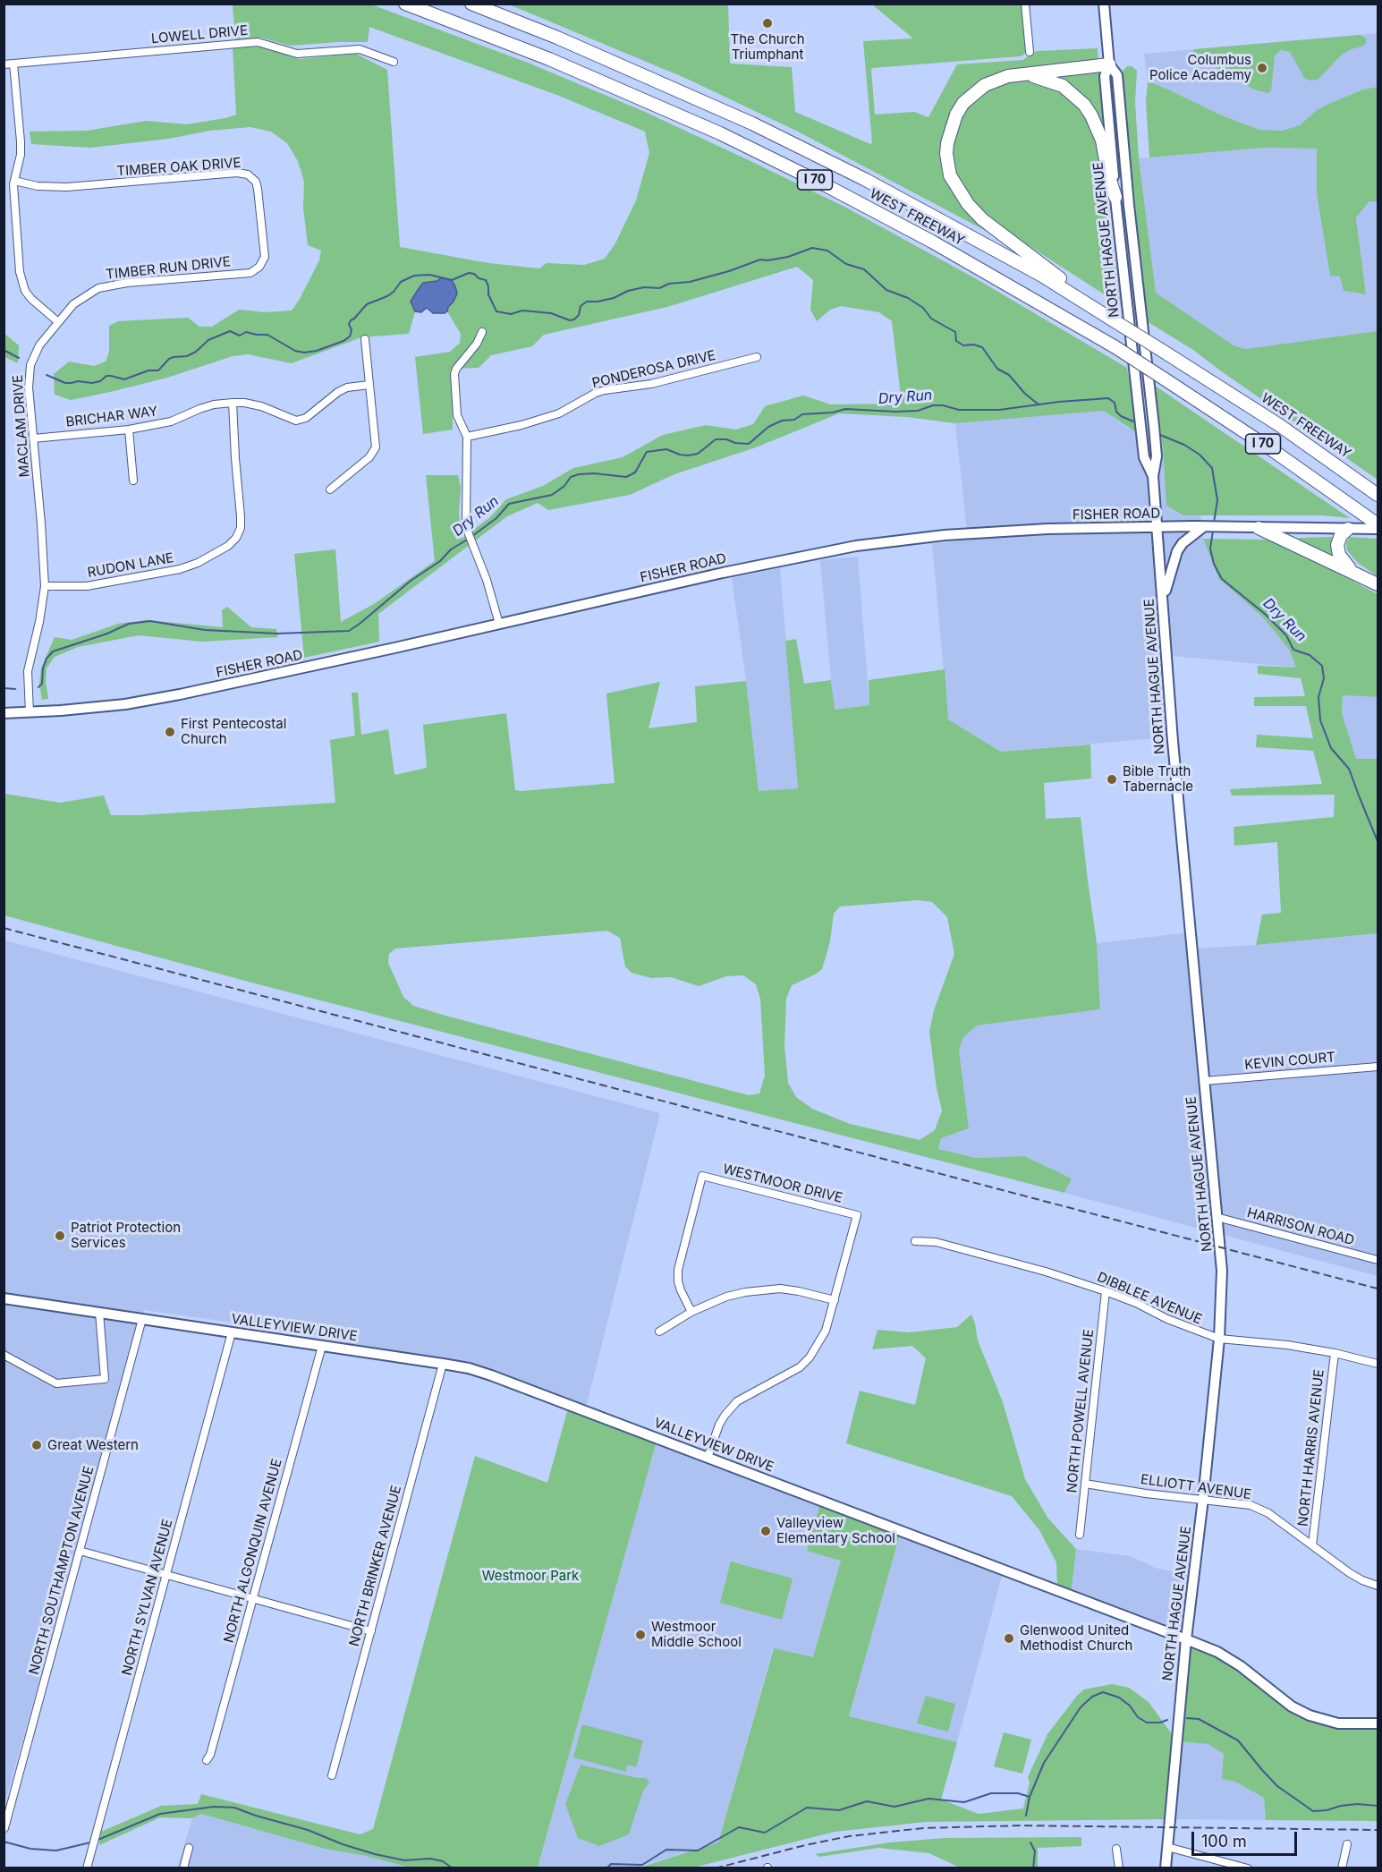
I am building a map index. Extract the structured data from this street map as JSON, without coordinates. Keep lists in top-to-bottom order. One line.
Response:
{"streets":{"highway":["I 70","WEST FREEWAY"],"main road":["NORTH HAGUE AVENUE","FISHER ROAD","VALLEYVIEW DRIVE"],"street":["LOWELL DRIVE","TIMBER OAK DRIVE","TIMBER RUN DRIVE","PONDEROSA DRIVE","BRICHAR WAY","MACLAM DRIVE","RUDON LANE","KEVIN COURT","WESTMOOR DRIVE","HARRISON ROAD","DIBBLEE AVENUE","NORTH POWELL AVENUE","NORTH HARRIS AVENUE","ELLIOTT AVENUE","NORTH ALGONQUIN AVENUE","NORTH BRINKER AVENUE","NORTH SOUTHAMPTON AVENUE","NORTH SYLVAN AVENUE"]},"crossings":[["TIMBER OAK DRIVE","TIMBER RUN DRIVE"],["NORTH HAGUE AVENUE","FISHER ROAD"],["NORTH HAGUE AVENUE","KEVIN COURT"],["NORTH HAGUE AVENUE","HARRISON ROAD"],["NORTH HAGUE AVENUE","DIBBLEE AVENUE"],["NORTH HAGUE AVENUE","VALLEYVIEW DRIVE"],["NORTH HAGUE AVENUE","ELLIOTT AVENUE"],["TIMBER RUN DRIVE","MACLAM DRIVE"],["BRICHAR WAY","MACLAM DRIVE"],["BRICHAR WAY","RUDON LANE"],["MACLAM DRIVE","FISHER ROAD"],["MACLAM DRIVE","RUDON LANE"],["DIBBLEE AVENUE","NORTH POWELL AVENUE"],["DIBBLEE AVENUE","NORTH HARRIS AVENUE"],["VALLEYVIEW DRIVE","NORTH ALGONQUIN AVENUE"],["VALLEYVIEW DRIVE","NORTH BRINKER AVENUE"],["VALLEYVIEW DRIVE","NORTH SOUTHAMPTON AVENUE"],["VALLEYVIEW DRIVE","NORTH SYLVAN AVENUE"],["NORTH POWELL AVENUE","ELLIOTT AVENUE"],["NORTH HARRIS AVENUE","ELLIOTT AVENUE"]],"water":["Dry Run"],"parks":["Westmoor Park"],"places":["The Church Triumphant","Columbus Police Academy","First Pentecostal Church","Bible Truth Tabernacle","Patriot Protection Services","Great Western","Valleyview Elementary School","Westmoor Middle School","Glenwood United Methodist Church"],"scale_bar":"100 m"}
